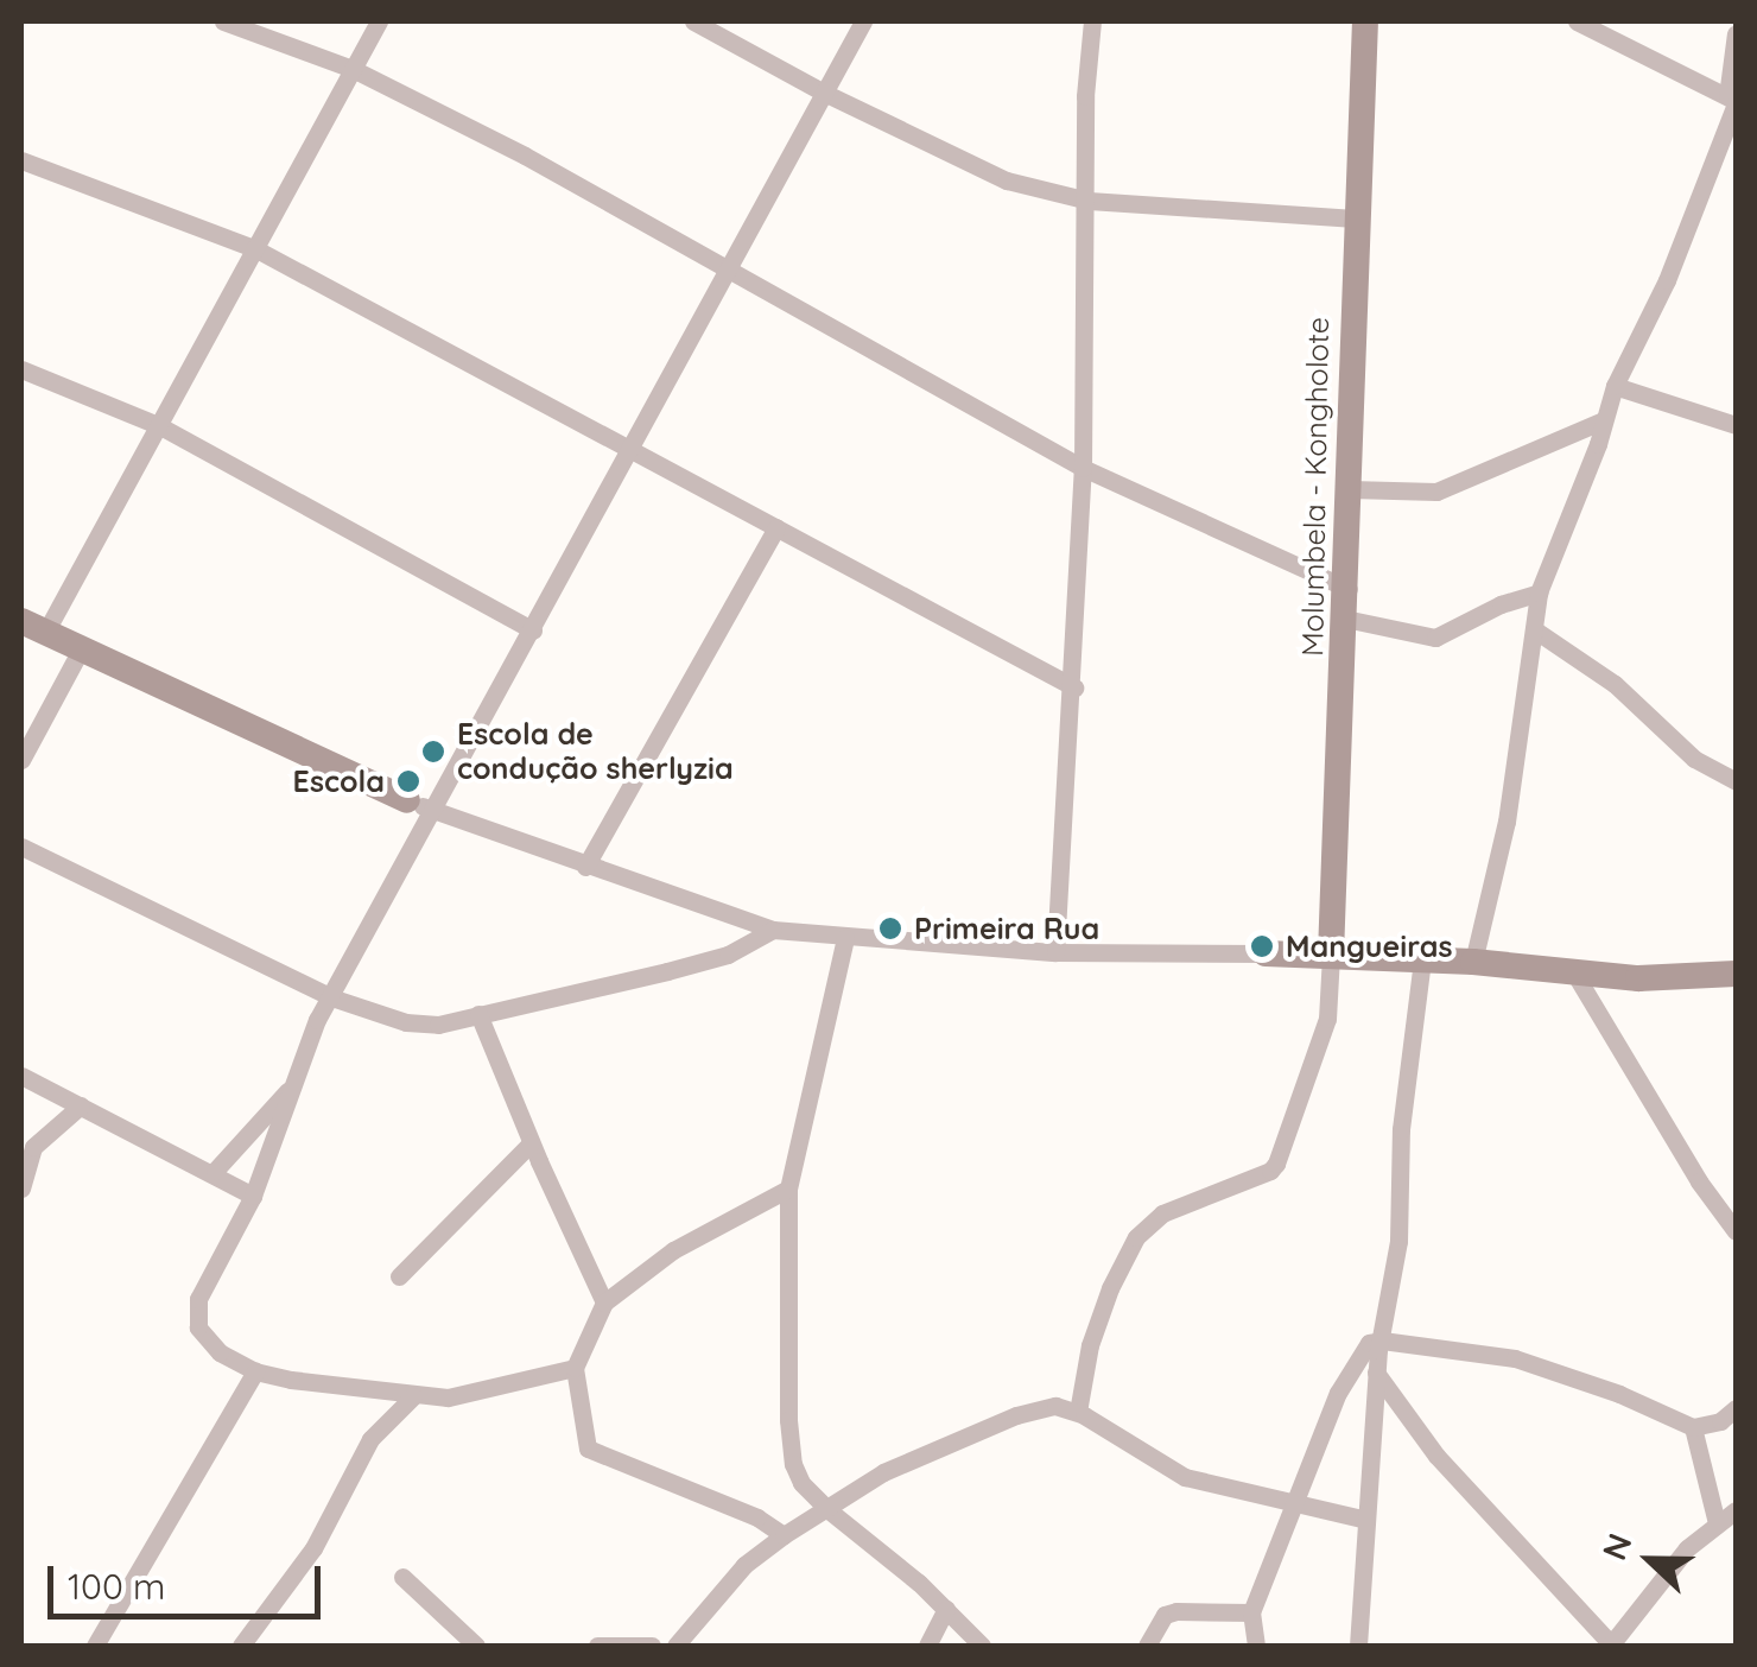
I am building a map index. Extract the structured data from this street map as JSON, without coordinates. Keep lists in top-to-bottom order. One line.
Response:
{"streets":{"street":["Molumbela - Kongholote"]},"places":["Escola de condução sherlyzia","Escola","Primeira Rua","Mangueiras"],"scale_bar":"100 m","north":"left"}
